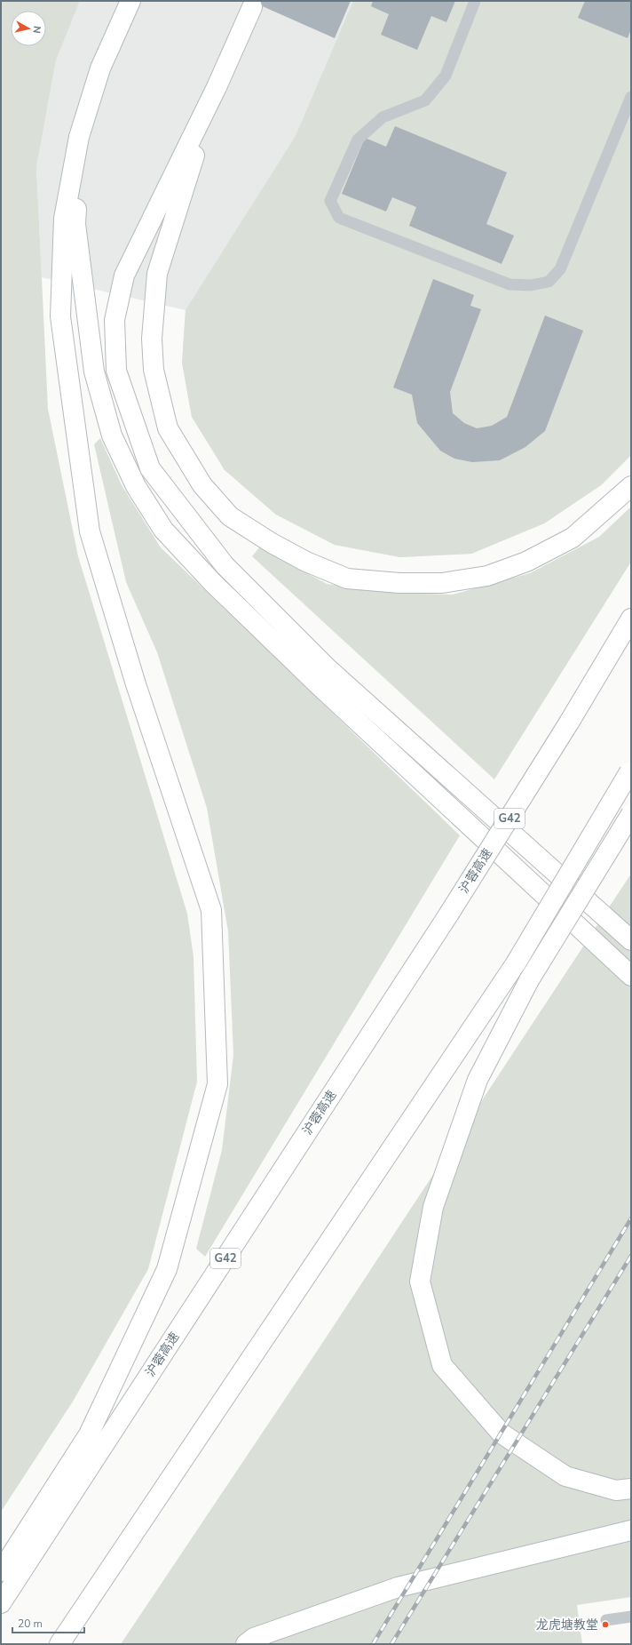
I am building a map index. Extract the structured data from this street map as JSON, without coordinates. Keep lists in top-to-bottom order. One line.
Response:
{"streets":{"highway":["G42","沪蓉高速"]},"places":["龙虎塘教堂"],"scale_bar":"20 m","north":"right"}
